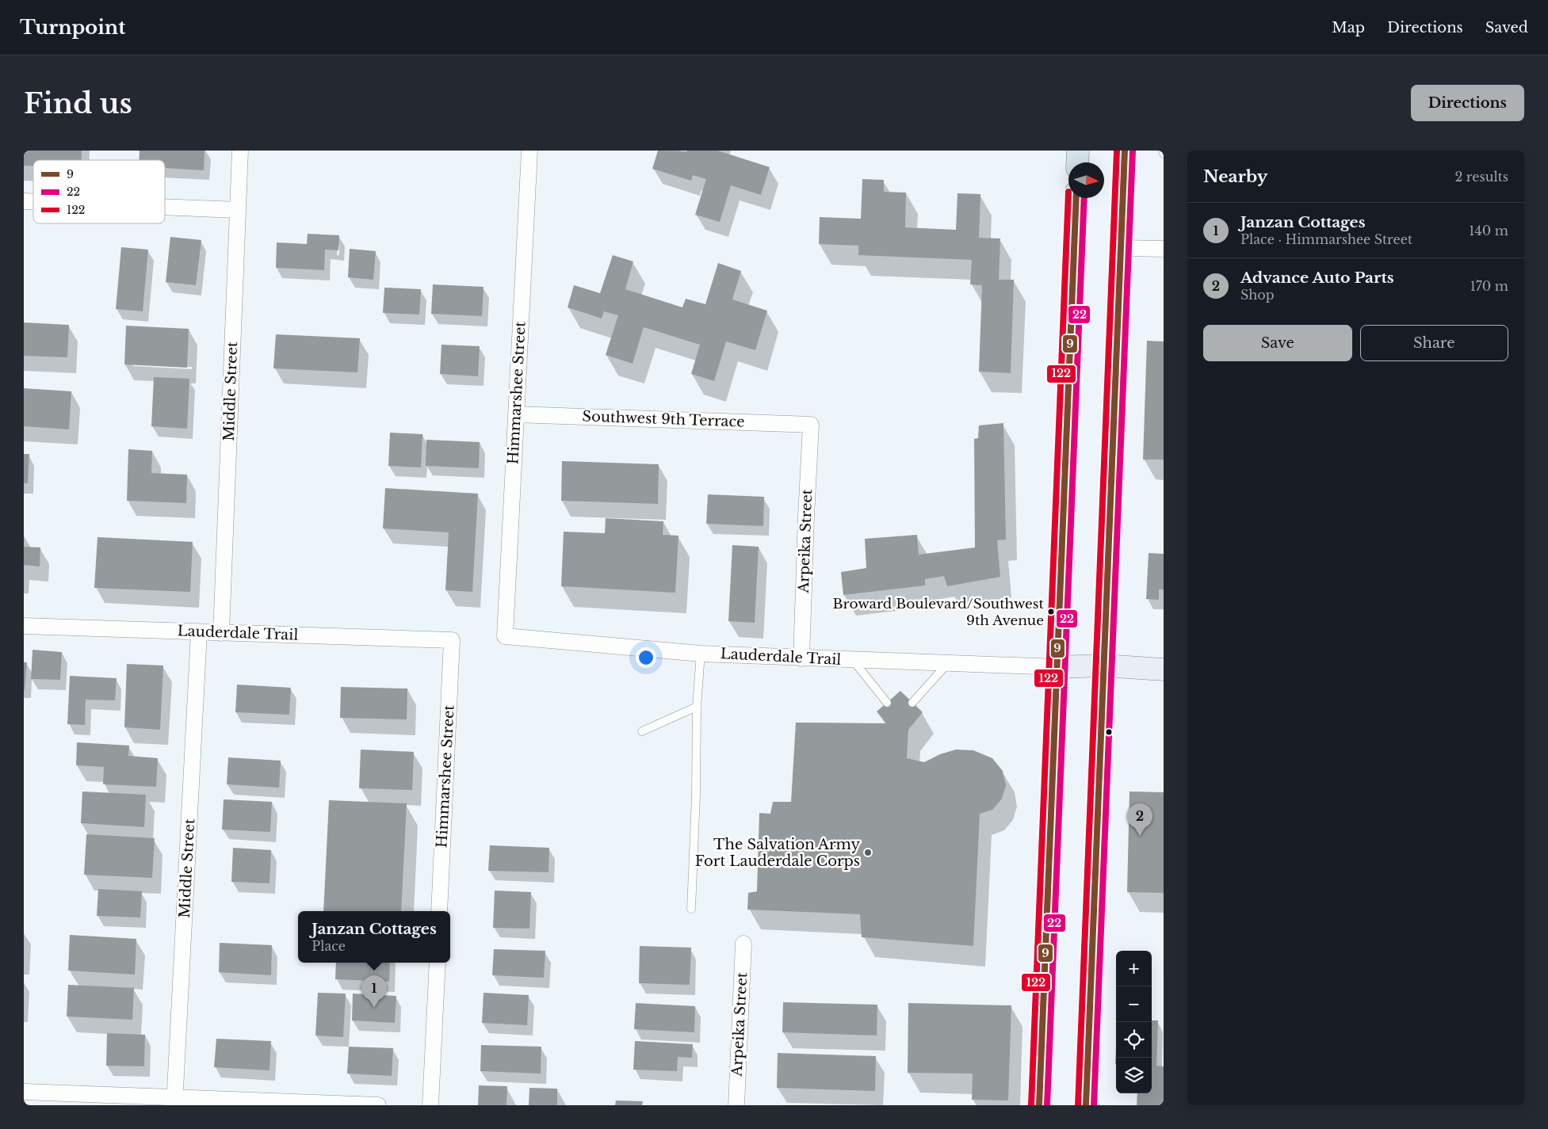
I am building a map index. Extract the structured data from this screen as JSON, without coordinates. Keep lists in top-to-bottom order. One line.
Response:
{"streets":{"street":["Middle Street","Himmarshee Street","Southwest 9th Terrace","Arpeika Street","Lauderdale Trail"]},"crossings":[["Middle Street","Lauderdale Trail"],["Himmarshee Street","Southwest 9th Terrace"],["Himmarshee Street","Lauderdale Trail"],["Southwest 9th Terrace","Arpeika Street"],["Arpeika Street","Lauderdale Trail"]],"places":["Broward Boulevard/Southwest 9th Avenue","The Salvation Army Fort Lauderdale Corps"],"lines":["transit line 9","transit line 22","transit line 122"],"legend":["9","22","122"],"north":"right","page":{"header":"Turnpoint","nav":["Map","Directions","Saved"],"buttons":["Directions",["Save","Share"]],"title":"Find us","heading":["Nearby","2 results"],"list":[{"mark":"1","name":"Janzan Cottages","note":"Place · Himmarshee Street","value":"140 m"},{"mark":"2","name":"Advance Auto Parts","note":"Shop","value":"170 m"}],"pins":["2","1"],"popup":["Janzan Cottages","Place"],"map_buttons":["+","−"]}}
